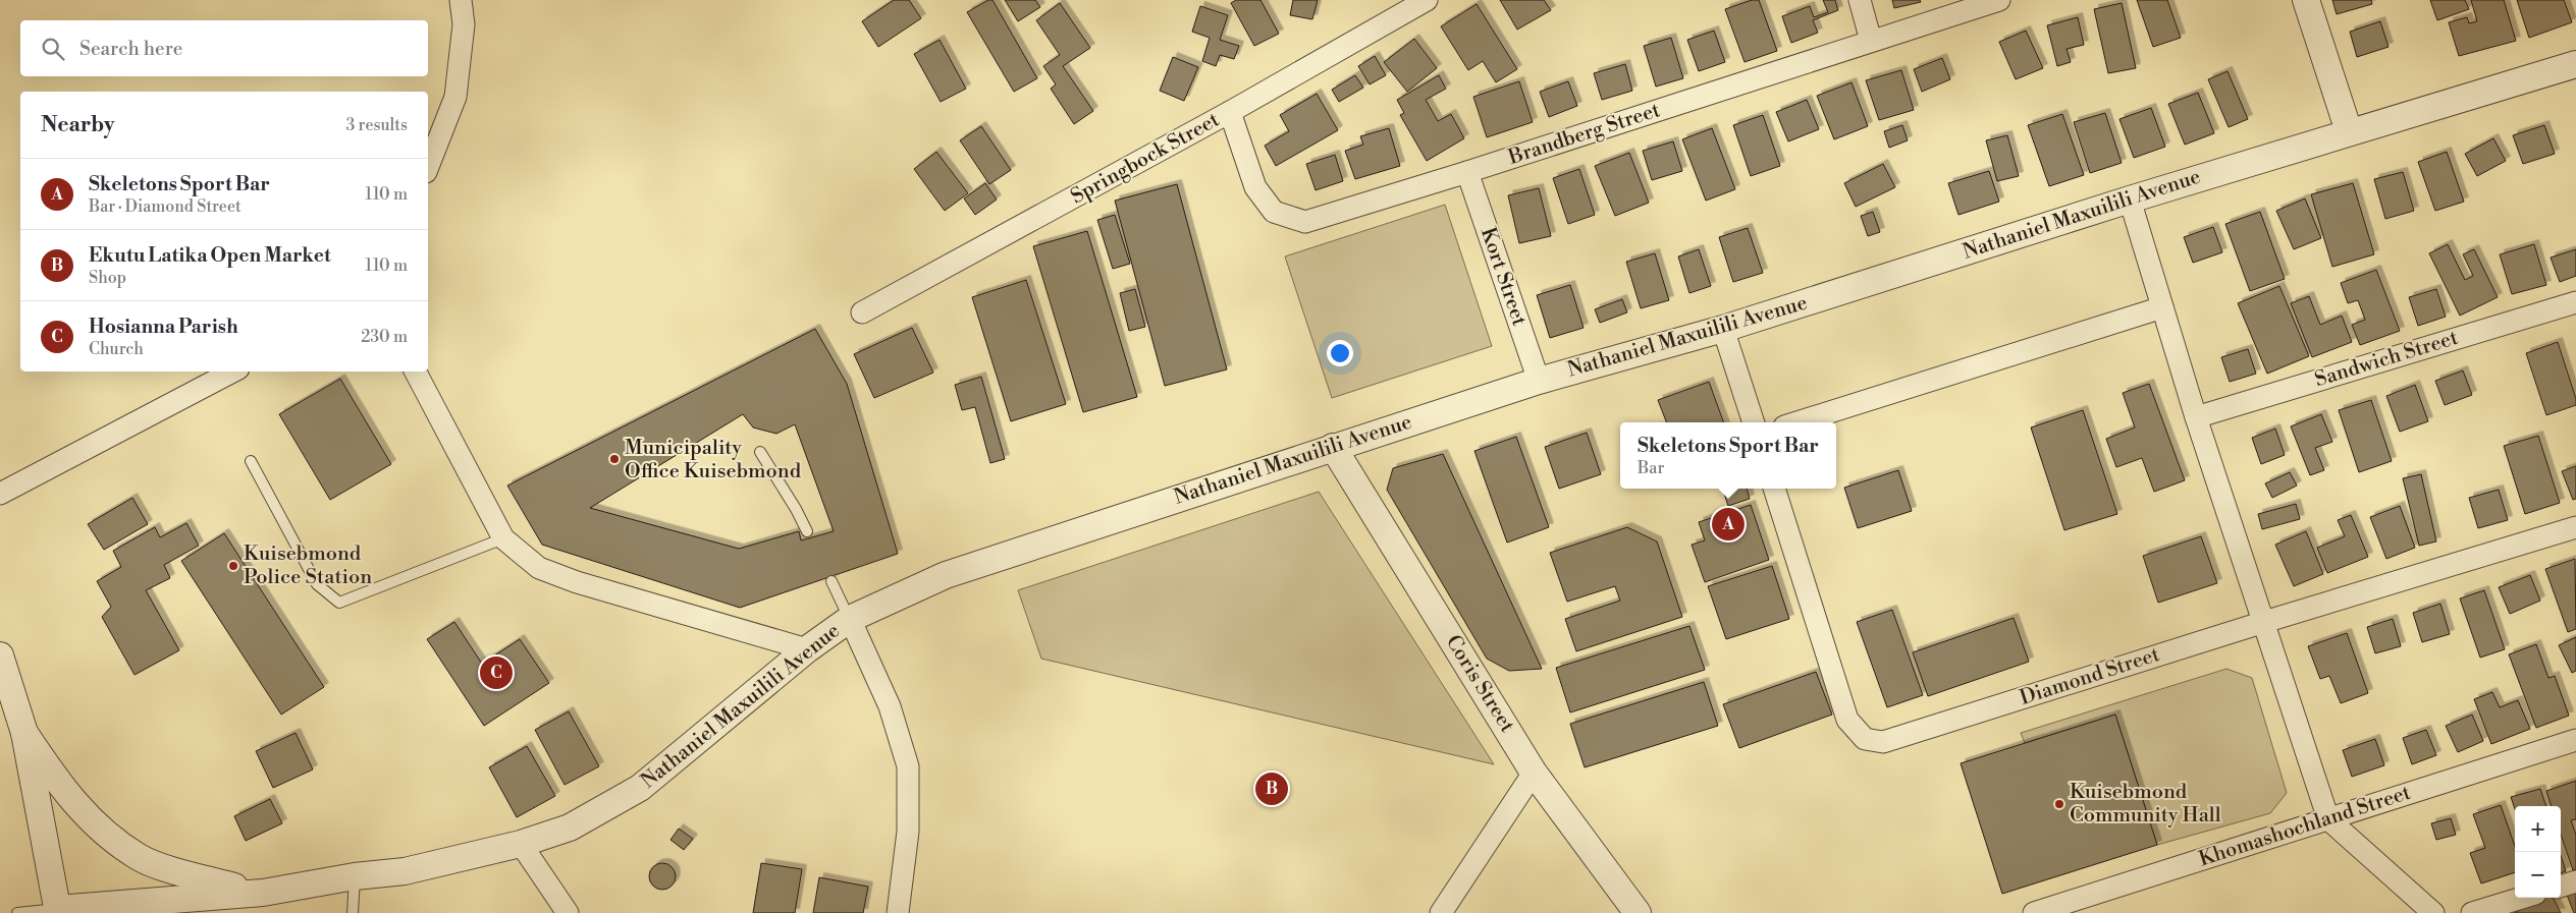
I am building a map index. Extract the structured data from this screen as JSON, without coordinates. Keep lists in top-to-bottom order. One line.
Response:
{"streets":{"street":["Brandberg Street","Springbock Street","Nathaniel Maxuilili Avenue","Kort Street","Sandwich Street","Diamond Street","Coris Street","Khomashochland Street"]},"crossings":[["Brandberg Street","Springbock Street"],["Brandberg Street","Kort Street"],["Nathaniel Maxuilili Avenue","Kort Street"],["Nathaniel Maxuilili Avenue","Coris Street"]],"places":["Municipality Office Kuisebmond","Kuisebmond Police Station","Kuisebmond Community Hall"],"page":{"search":"Search here","heading":["Nearby","3 results"],"list":[{"mark":"A","name":"Skeletons Sport Bar","note":"Bar · Diamond Street","value":"110 m"},{"mark":"B","name":"Ekutu Latika Open Market","note":"Shop","value":"110 m"},{"mark":"C","name":"Hosianna Parish","note":"Church","value":"230 m"}],"popup":["Skeletons Sport Bar","Bar"],"pins":["A","C","B"],"map_buttons":["+","−"]}}
